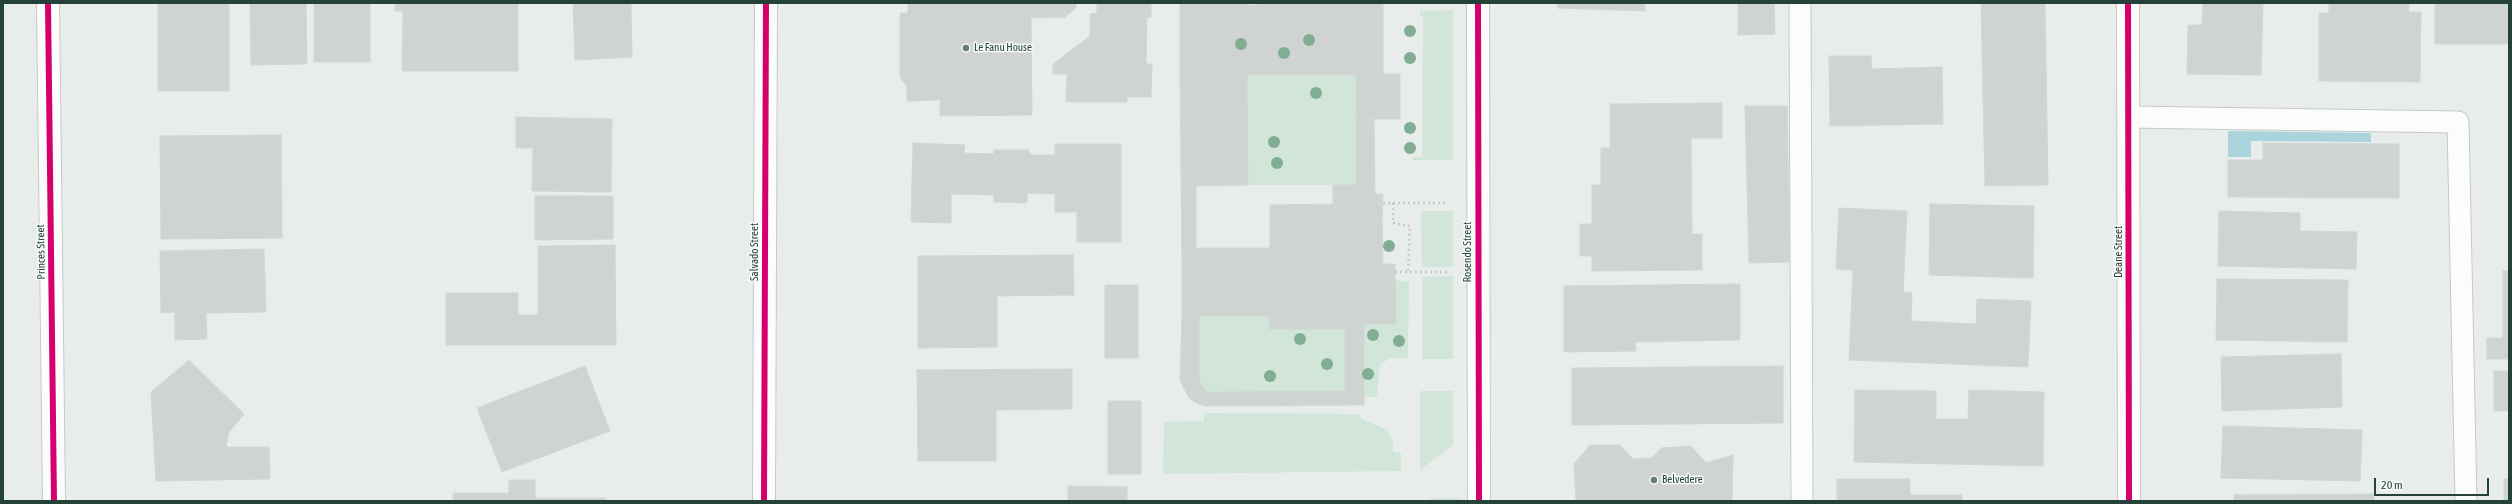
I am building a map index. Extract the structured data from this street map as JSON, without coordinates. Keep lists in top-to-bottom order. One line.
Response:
{"streets":{"street":["Princes Street","Salvado Street","Rosendo Street","Deane Street"]},"places":["Le Fanu House","Belvedere"],"scale_bar":"20 m"}
